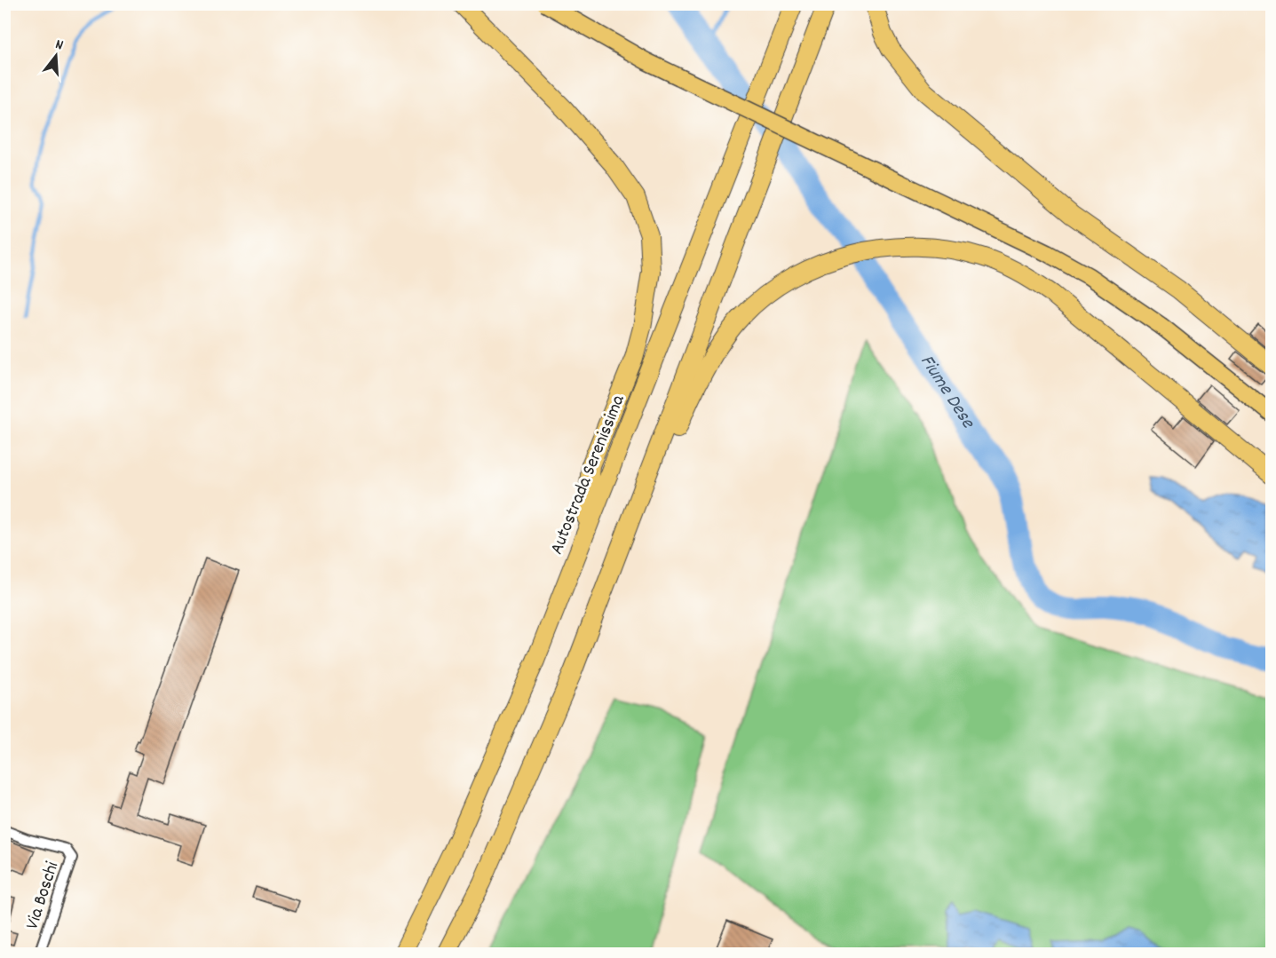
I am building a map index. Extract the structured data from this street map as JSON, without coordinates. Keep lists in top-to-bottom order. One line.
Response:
{"streets":{"highway":["Autostrada Serenissima"],"street":["Via Boschi"]},"water":["Fiume Dese"],"north":"top"}
